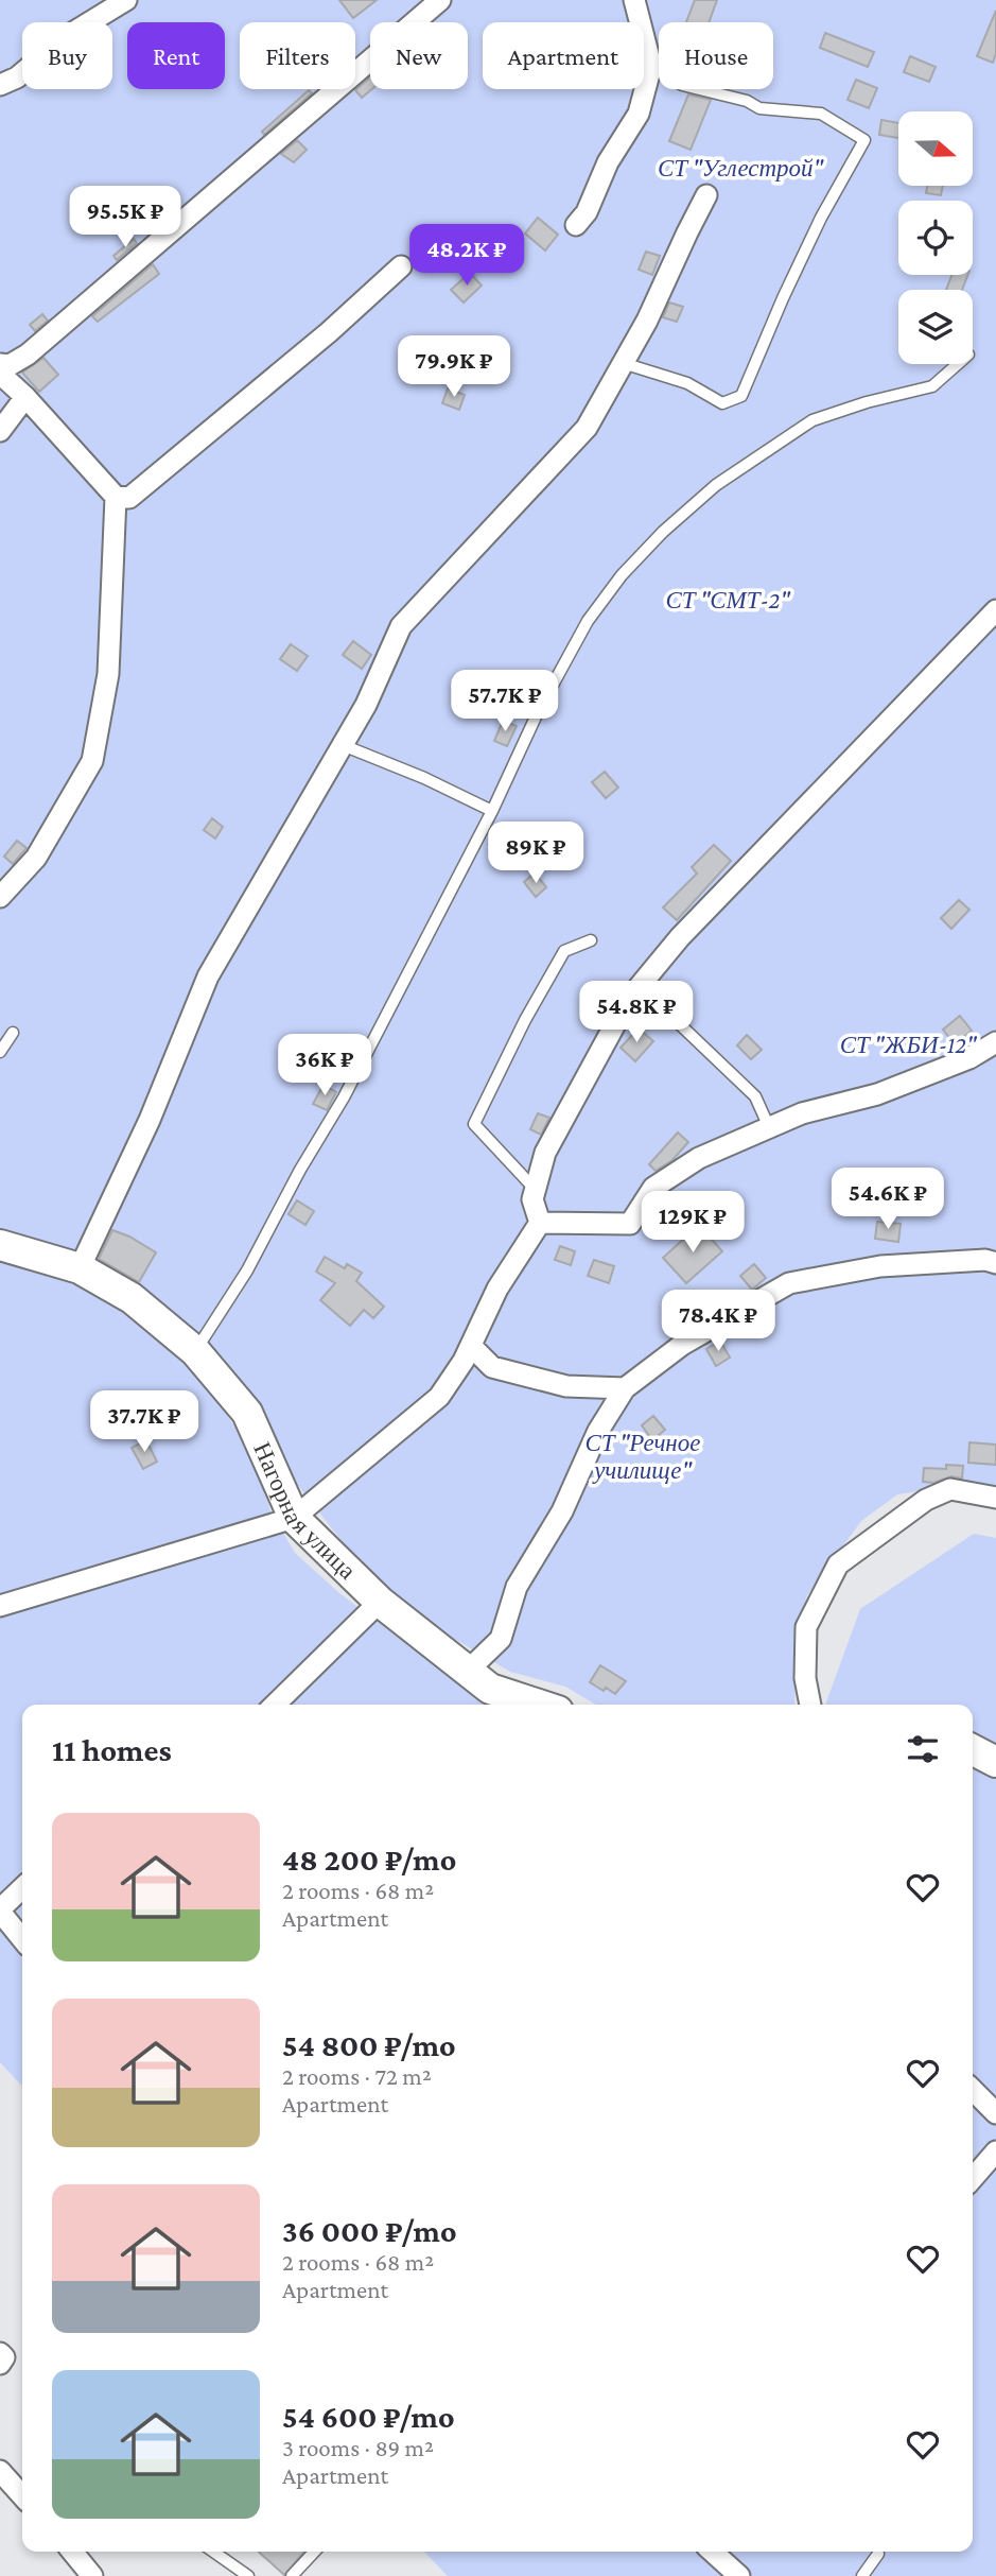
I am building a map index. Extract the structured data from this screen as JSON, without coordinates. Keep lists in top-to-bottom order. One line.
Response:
{"streets":{"street":["Нагорная улица"]},"parks":["СТ \"Углестрой\"","СТ \"СМТ-2\"","СТ \"ЖБИ-12\"","СТ \"Речное училище\""],"north":"right","page":{"chip":["Buy","Rent","Filters","New","Apartment","House"],"price":["95.5K ₽","48.2K ₽","79.9K ₽","57.7K ₽","89K ₽","54.8K ₽","36K ₽","54.6K ₽","129K ₽","78.4K ₽","37.7K ₽"],"heading":"11 homes","list":[{"name":"48 200 ₽/mo","note":"2 rooms · 68 m² · Apartment"},{"name":"54 800 ₽/mo","note":"2 rooms · 72 m² · Apartment"},{"name":"36 000 ₽/mo","note":"2 rooms · 68 m² · Apartment"},{"name":"54 600 ₽/mo","note":"3 rooms · 89 m² · Apartment"}]}}
